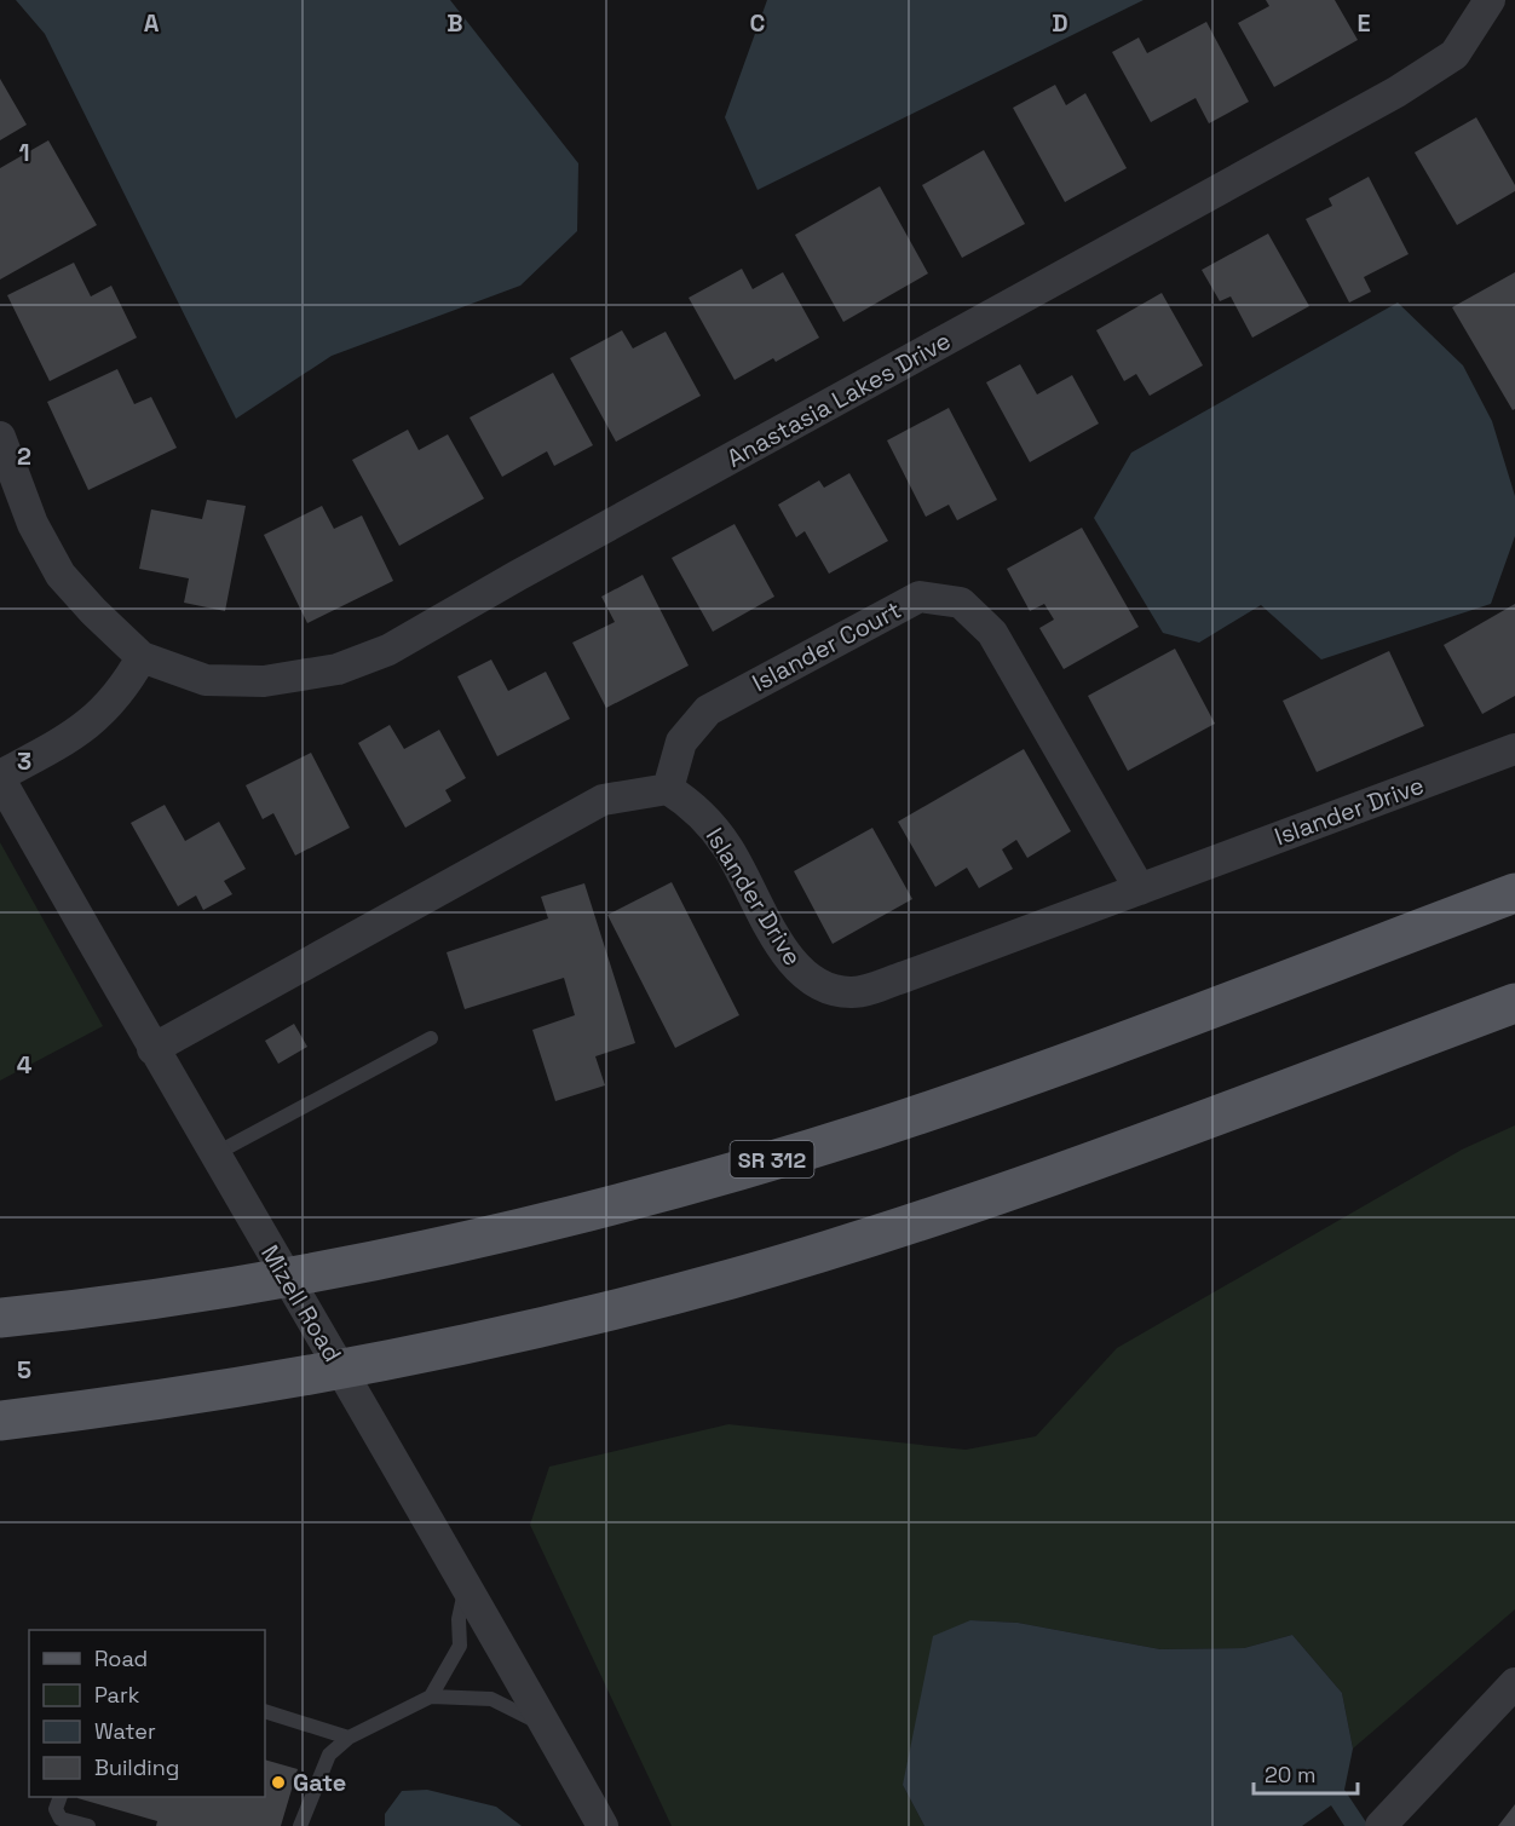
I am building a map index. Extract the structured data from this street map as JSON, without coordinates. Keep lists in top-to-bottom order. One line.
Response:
{"streets":{"main road":["SR 312"],"street":["Anastasia Lakes Drive","Islander Court","Islander Drive","Mizell Road"]},"crossings":[["Islander Court","Islander Drive"],["SR 312","Mizell Road"]],"places":["Gate"],"legend":["Road","Park","Water","Building"],"scale_bar":"20 m","grid":{"columns":["A","B","C","D","E"],"rows":["1","2","3","4","5"]}}
